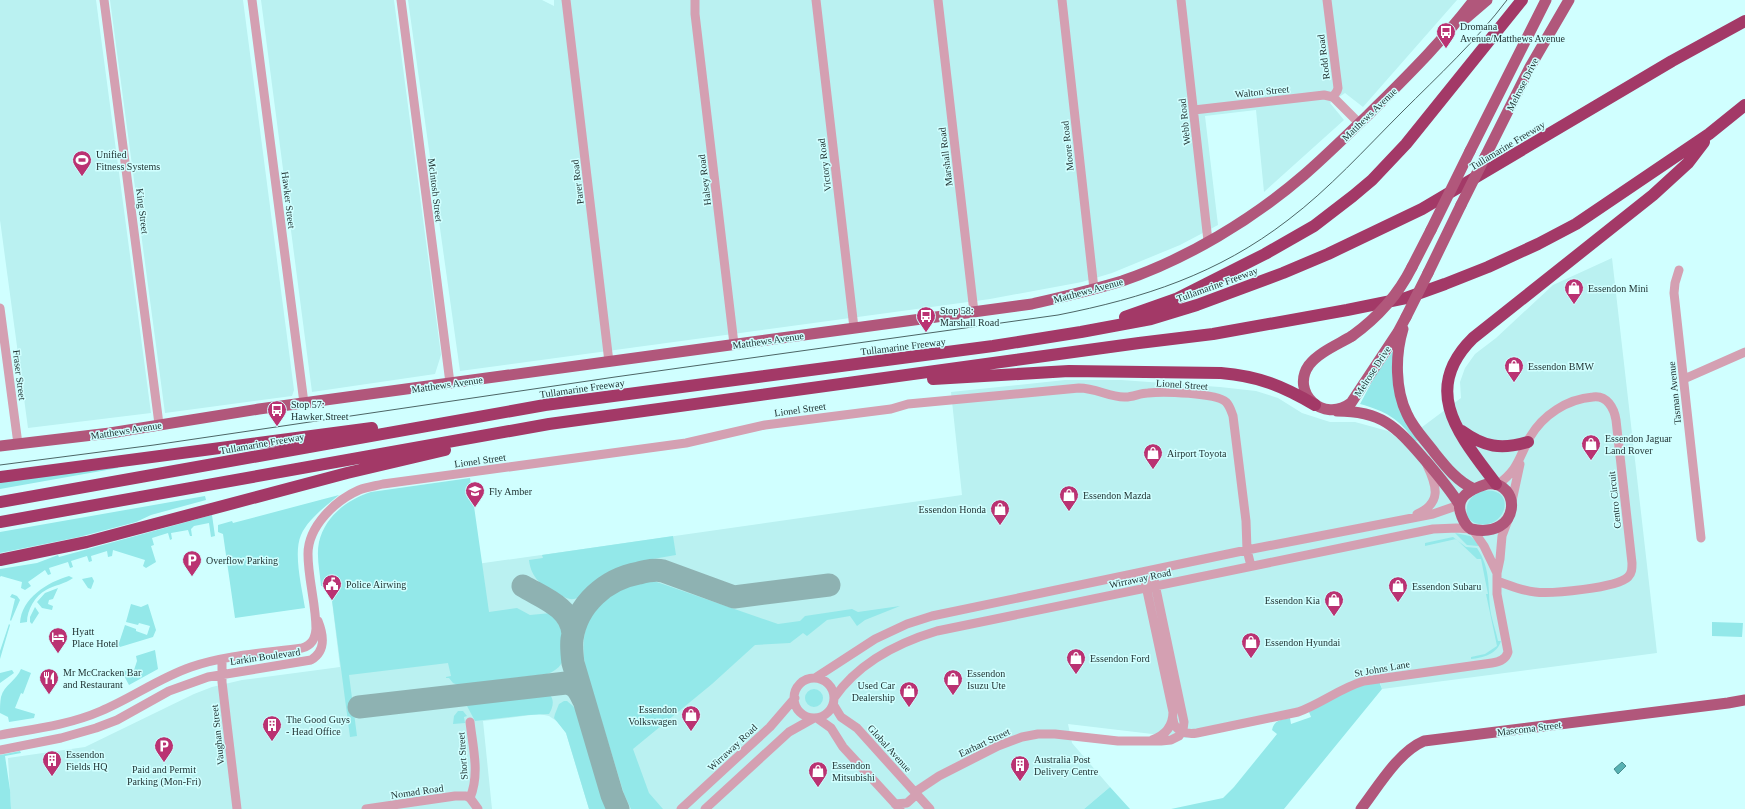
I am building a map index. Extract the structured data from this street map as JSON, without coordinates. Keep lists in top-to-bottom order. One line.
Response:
{"streets":{"highway":["Tullamarine Freeway"],"main road":["Melrose Drive","Matthews Avenue","Mascoma Street"],"street":["Rodd Road","Walton Street","Webb Road","Moore Road","Marshall Road","Victory Road","Halsey Road","Parer Road","McIntosh Street","Hawker Street","King Street","Fraser Street","Lionel Street","Tasman Avenue","Centro Circuit","Wirraway Road","Larkin Boulevard","St Johns Lane","Vaughan Street","Earhart Street","Global Avenue","Short Street","Nomad Road"]},"crossings":[["Rodd Road","Walton Street"],["Walton Street","Webb Road"],["Matthews Avenue","Webb Road"],["Matthews Avenue","Moore Road"],["Matthews Avenue","Marshall Road"],["Matthews Avenue","Victory Road"],["Matthews Avenue","Halsey Road"],["Matthews Avenue","Parer Road"],["Matthews Avenue","McIntosh Street"],["Matthews Avenue","Hawker Street"],["Matthews Avenue","King Street"],["Matthews Avenue","Fraser Street"],["Lionel Street","Wirraway Road"],["Lionel Street","Larkin Boulevard"],["Centro Circuit","Wirraway Road"],["Centro Circuit","St Johns Lane"],["Wirraway Road","St Johns Lane"],["Wirraway Road","Global Avenue"],["Larkin Boulevard","Vaughan Street"],["St Johns Lane","Earhart Street"],["Earhart Street","Global Avenue"],["Short Street","Nomad Road"]],"places":{"bus stop":["Dromana Avenue/Matthews Avenue","Stop 58: Marshall Road","Stop 57: Hawker Street"],"sports":["Unified Fitness Systems"],"shop":["Essendon Mini","Essendon BMW","Essendon Jaguar Land Rover","Airport Toyota","Essendon Mazda","Essendon Honda","Essendon Subaru","Essendon Kia","Essendon Hyundai","Essendon Ford","Essendon Isuzu Ute","Used Car Dealership","Essendon Volkswagen","Essendon Mitsubishi"],"school or university":["Fly Amber"],"parking":["Overflow Parking","Paid and Permit Parking (Mon-Fri)"],"public building":["Police Airwing"],"hotel":["Hyatt Place Hotel"],"restaurant":["Mr McCracken Bar and Restaurant"],"building":["The Good Guys - Head Office","Essendon Fields HQ","Australia Post Delivery Centre"]}}
